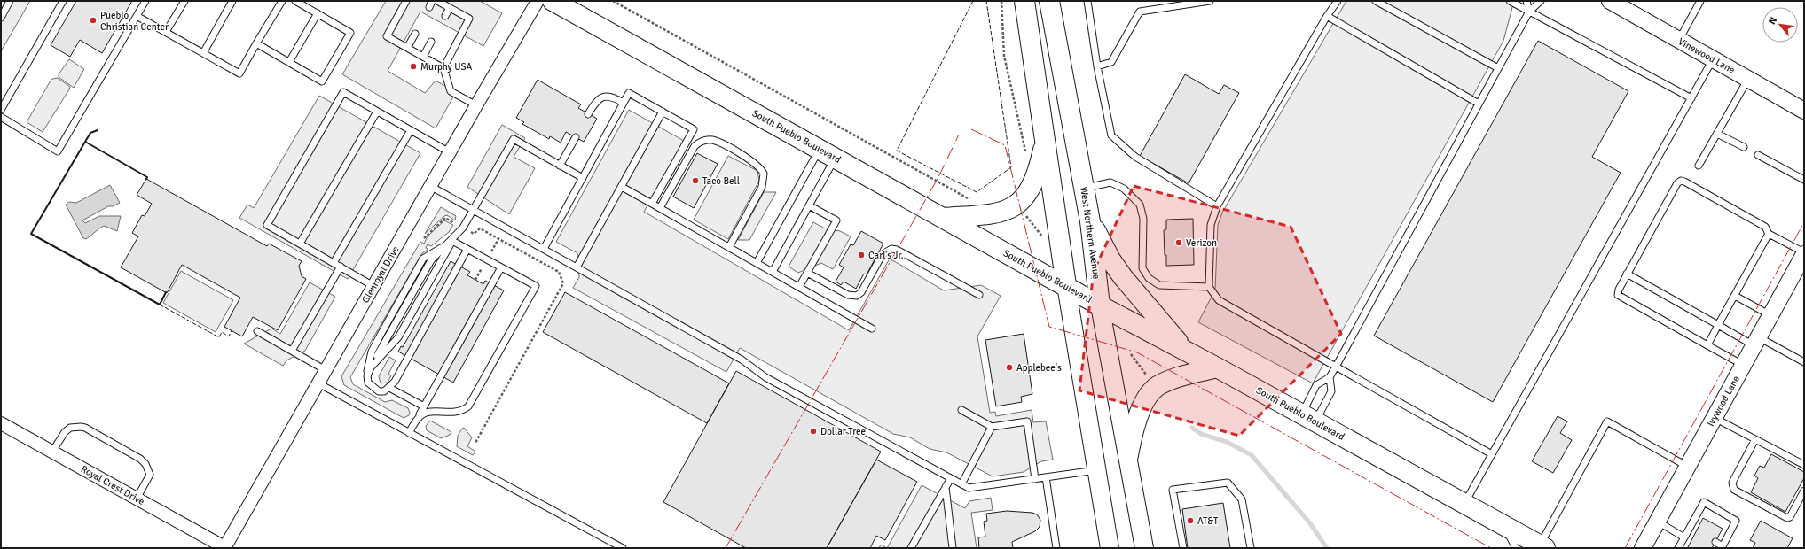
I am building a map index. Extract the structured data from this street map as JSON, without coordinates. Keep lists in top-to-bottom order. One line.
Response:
{"streets":{"main road":["South Pueblo Boulevard","West Northern Avenue"],"street":["Vinewood Lane","Glenroyal Drive","Ivywood Lane","Royal Crest Drive"]},"crossings":[["South Pueblo Boulevard","West Northern Avenue"],["Glenroyal Drive","Royal Crest Drive"]],"places":["Pueblo Christian Center","Murphy USA","Taco Bell","Verizon","Carl's Jr.","Applebee's","Dollar Tree","AT&T"],"north":"top left"}
